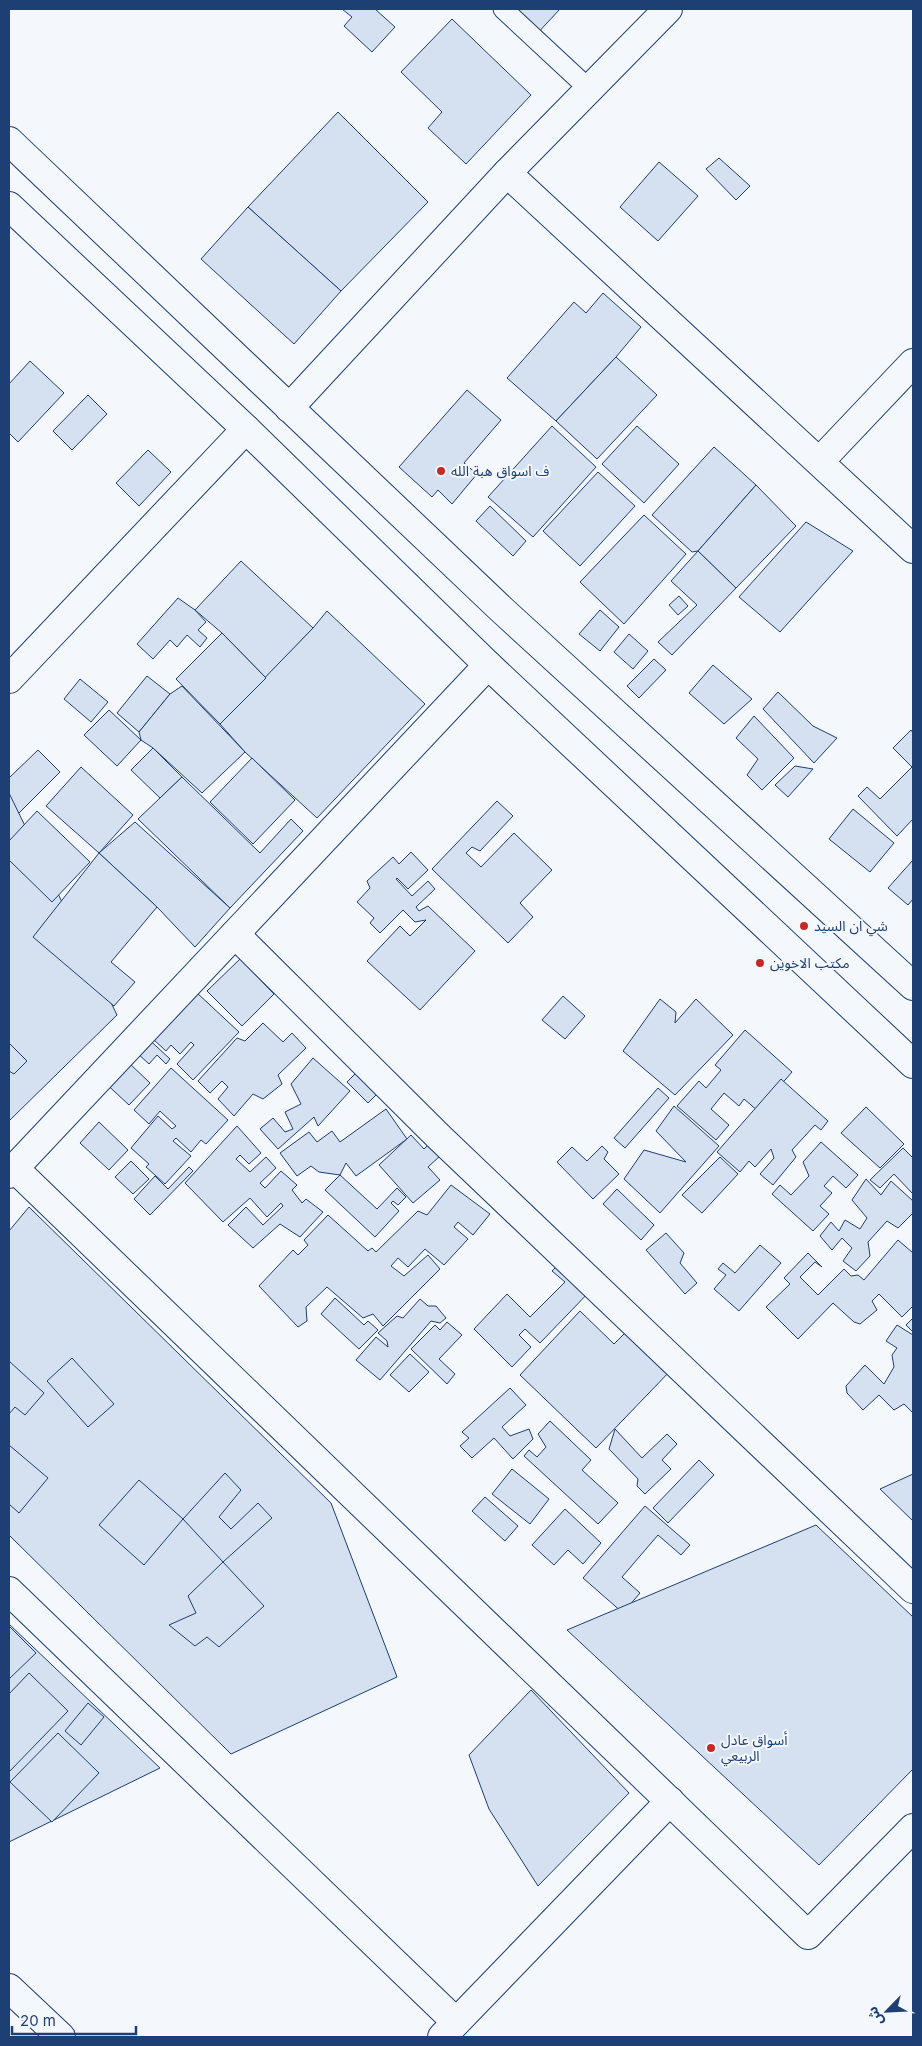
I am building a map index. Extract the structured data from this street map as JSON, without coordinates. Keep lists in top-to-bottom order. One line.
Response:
{"places":["ف اسواق هبة الله","شي ان السيد","مكتب الاخوين","أسواق عادل الربيعي"],"scale_bar":"20 m","north":"bottom left"}
